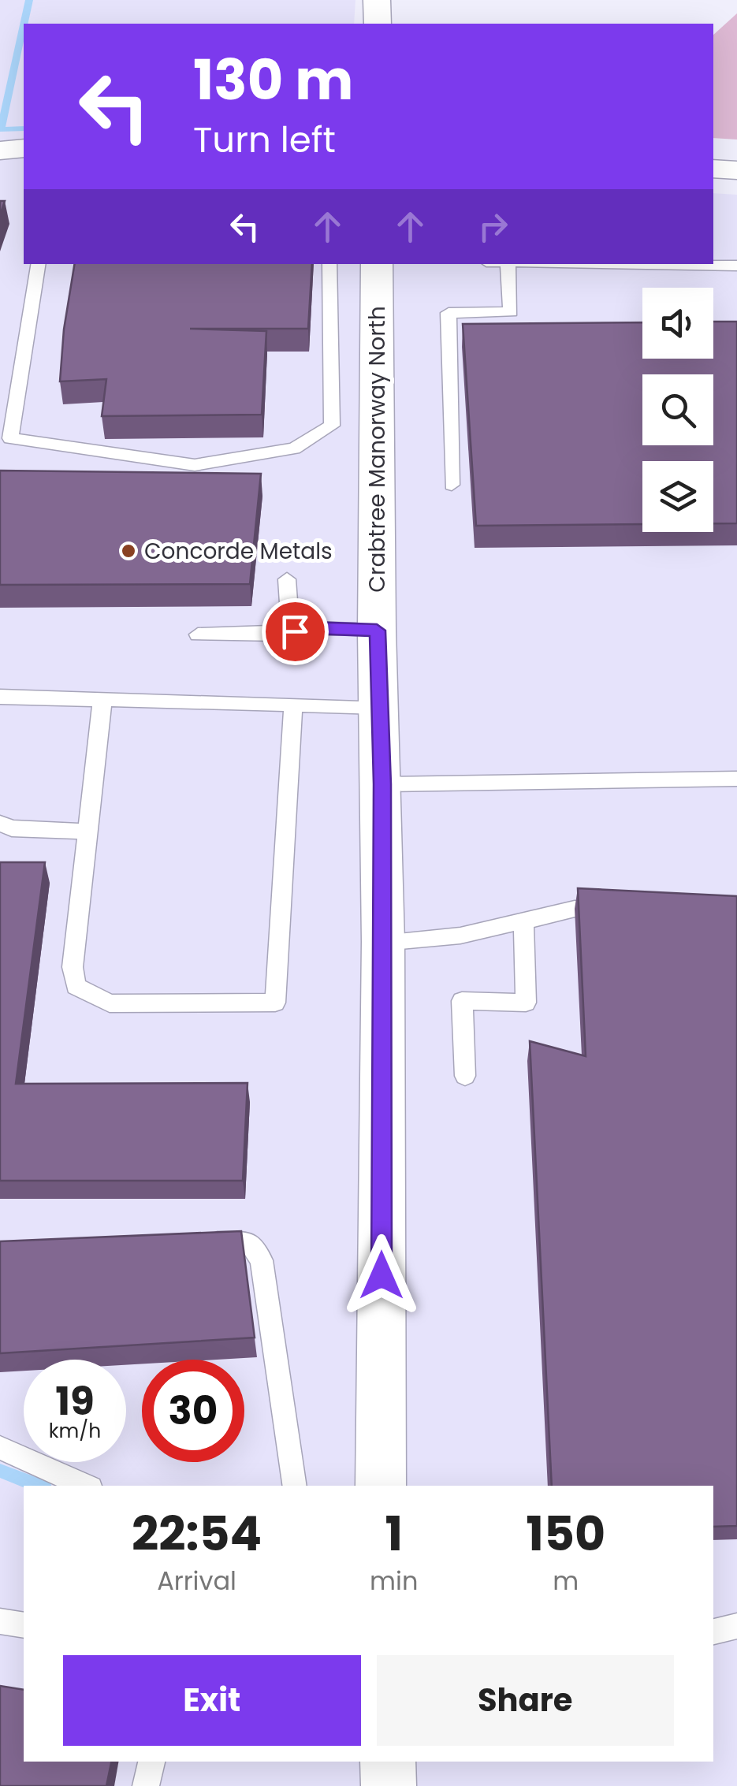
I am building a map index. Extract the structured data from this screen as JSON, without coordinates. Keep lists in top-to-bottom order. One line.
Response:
{"streets":{"street":["Crabtree Manorway North"]},"places":["Concorde Metals"],"page":{"turn":["130 m","Turn left"],"speed":"19 km/h","limit":"30","eta":["22:54","Arrival","1","min","150","m"],"buttons":["Exit","Share"]}}
